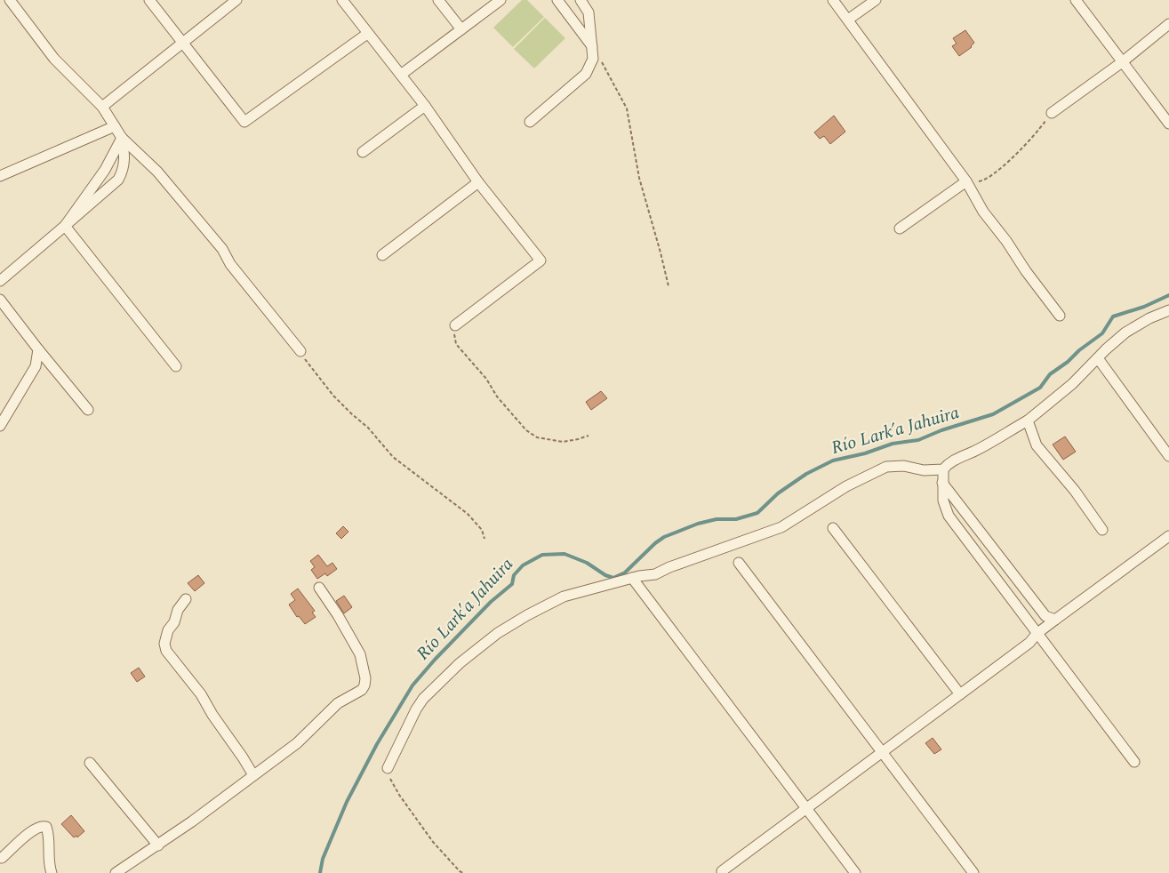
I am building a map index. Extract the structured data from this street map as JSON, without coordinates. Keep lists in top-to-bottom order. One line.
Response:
{"water":["Río Lark’a Jahuira"]}
